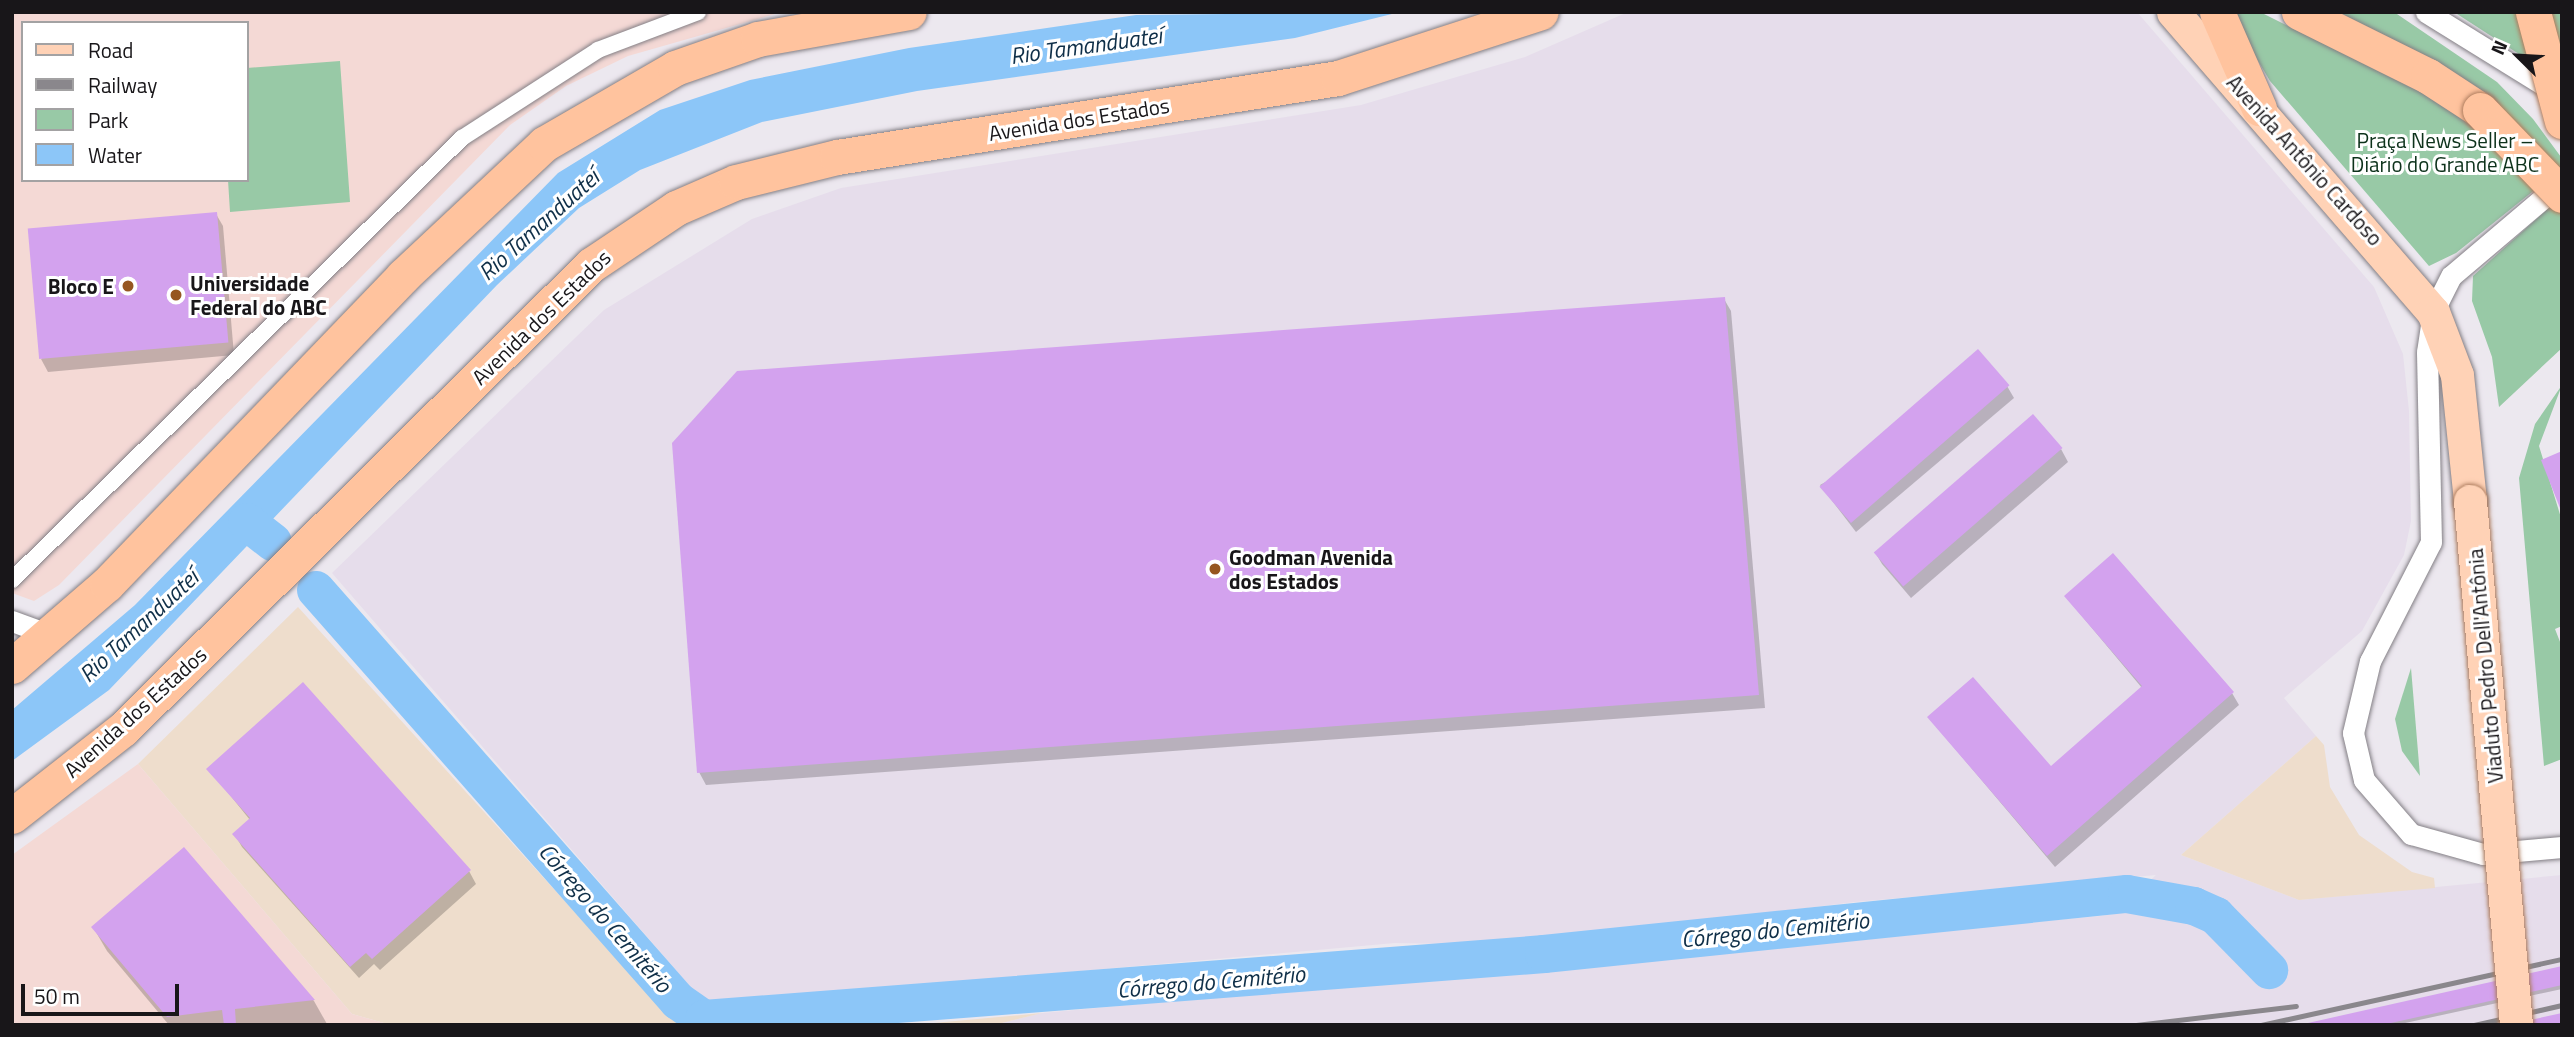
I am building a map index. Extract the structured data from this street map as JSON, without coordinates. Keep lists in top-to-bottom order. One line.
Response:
{"streets":{"highway":["Avenida dos Estados"],"main road":["Avenida Antônio Cardoso","Viaduto Pedro Dell'Antônia"]},"crossings":[["Avenida Antônio Cardoso","Viaduto Pedro Dell'Antônia"]],"water":["Rio Tamanduateí","Córrego do Cemitério"],"parks":["Praça News Seller – Diário do Grande ABC"],"places":["Bloco E","Universidade Federal do ABC","Goodman Avenida dos Estados"],"legend":["Road","Railway","Park","Water"],"scale_bar":"50 m","north":"top left"}
